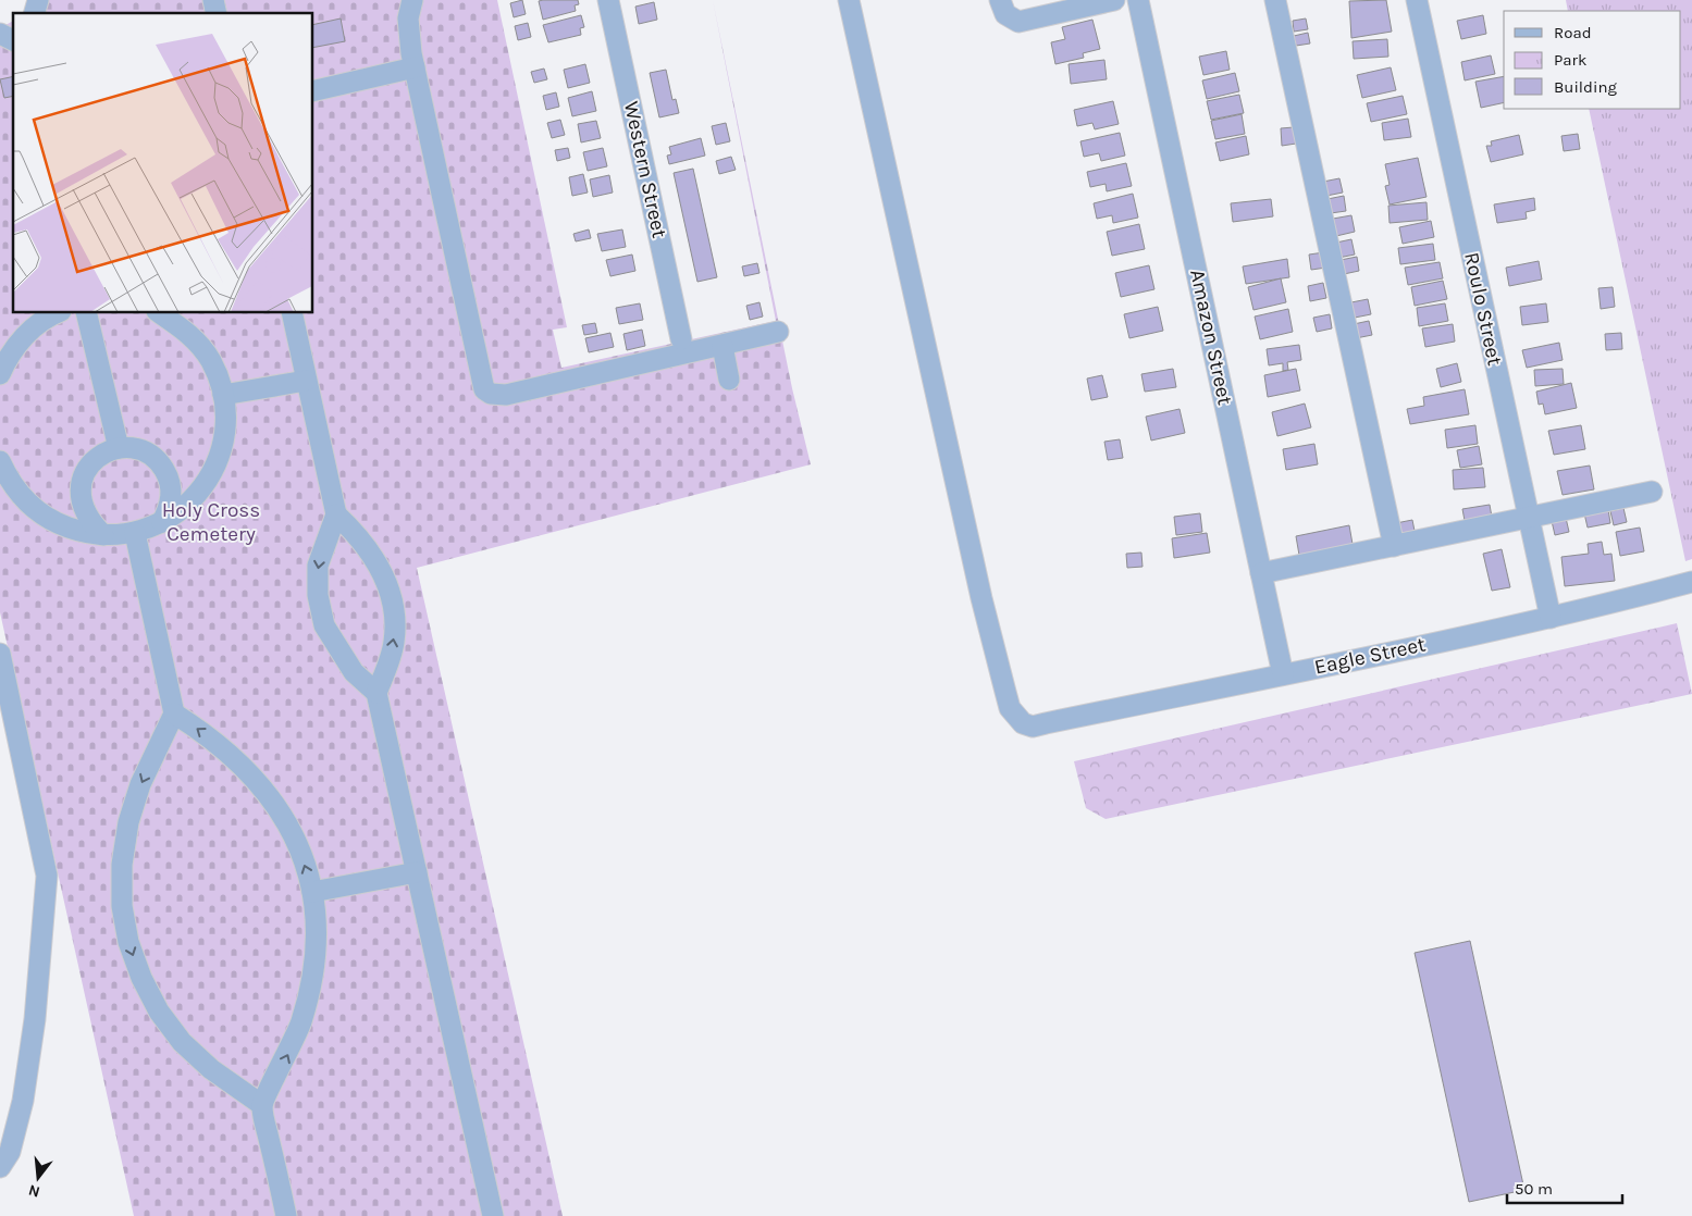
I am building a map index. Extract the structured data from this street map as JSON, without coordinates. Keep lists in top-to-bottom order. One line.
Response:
{"streets":{"street":["Western Street","Roulo Street","Amazon Street","Eagle Street"]},"crossings":[["Roulo Street","Eagle Street"],["Amazon Street","Eagle Street"]],"parks":["Holy Cross Cemetery"],"legend":["Road","Park","Building"],"scale_bar":"50 m","north":"bottom"}
